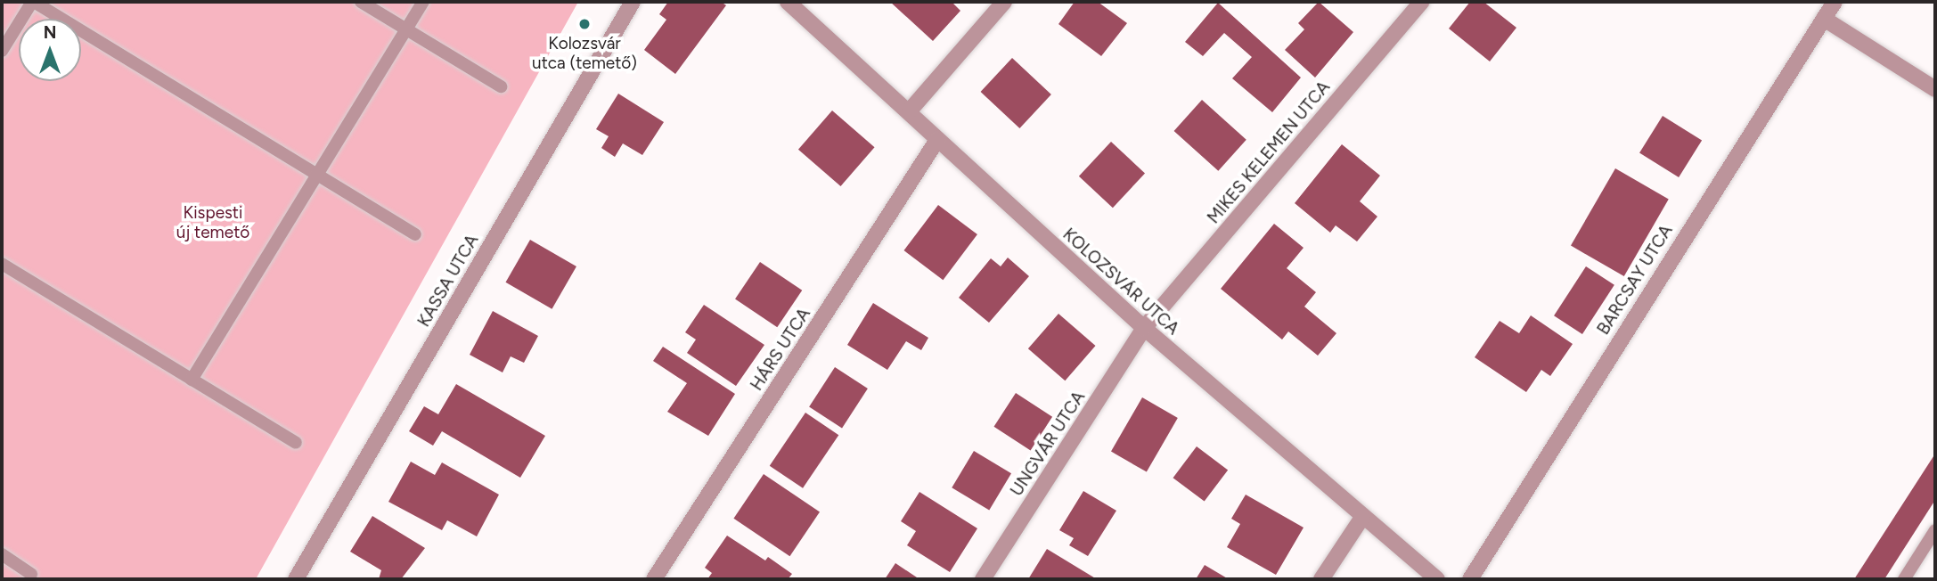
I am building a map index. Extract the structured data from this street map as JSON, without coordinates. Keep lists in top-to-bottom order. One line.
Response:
{"streets":{"street":["MIKES KELEMEN UTCA","BARCSAY UTCA","KASSA UTCA","KOLOZSVÁR UTCA","HÁRS UTCA","UNGVÁR UTCA"]},"crossings":[["MIKES KELEMEN UTCA","KOLOZSVÁR UTCA"],["MIKES KELEMEN UTCA","UNGVÁR UTCA"],["KOLOZSVÁR UTCA","HÁRS UTCA"],["KOLOZSVÁR UTCA","UNGVÁR UTCA"]],"parks":["Kispesti új temető"],"places":["Kolozsvár utca (temető)"],"north":"top"}
